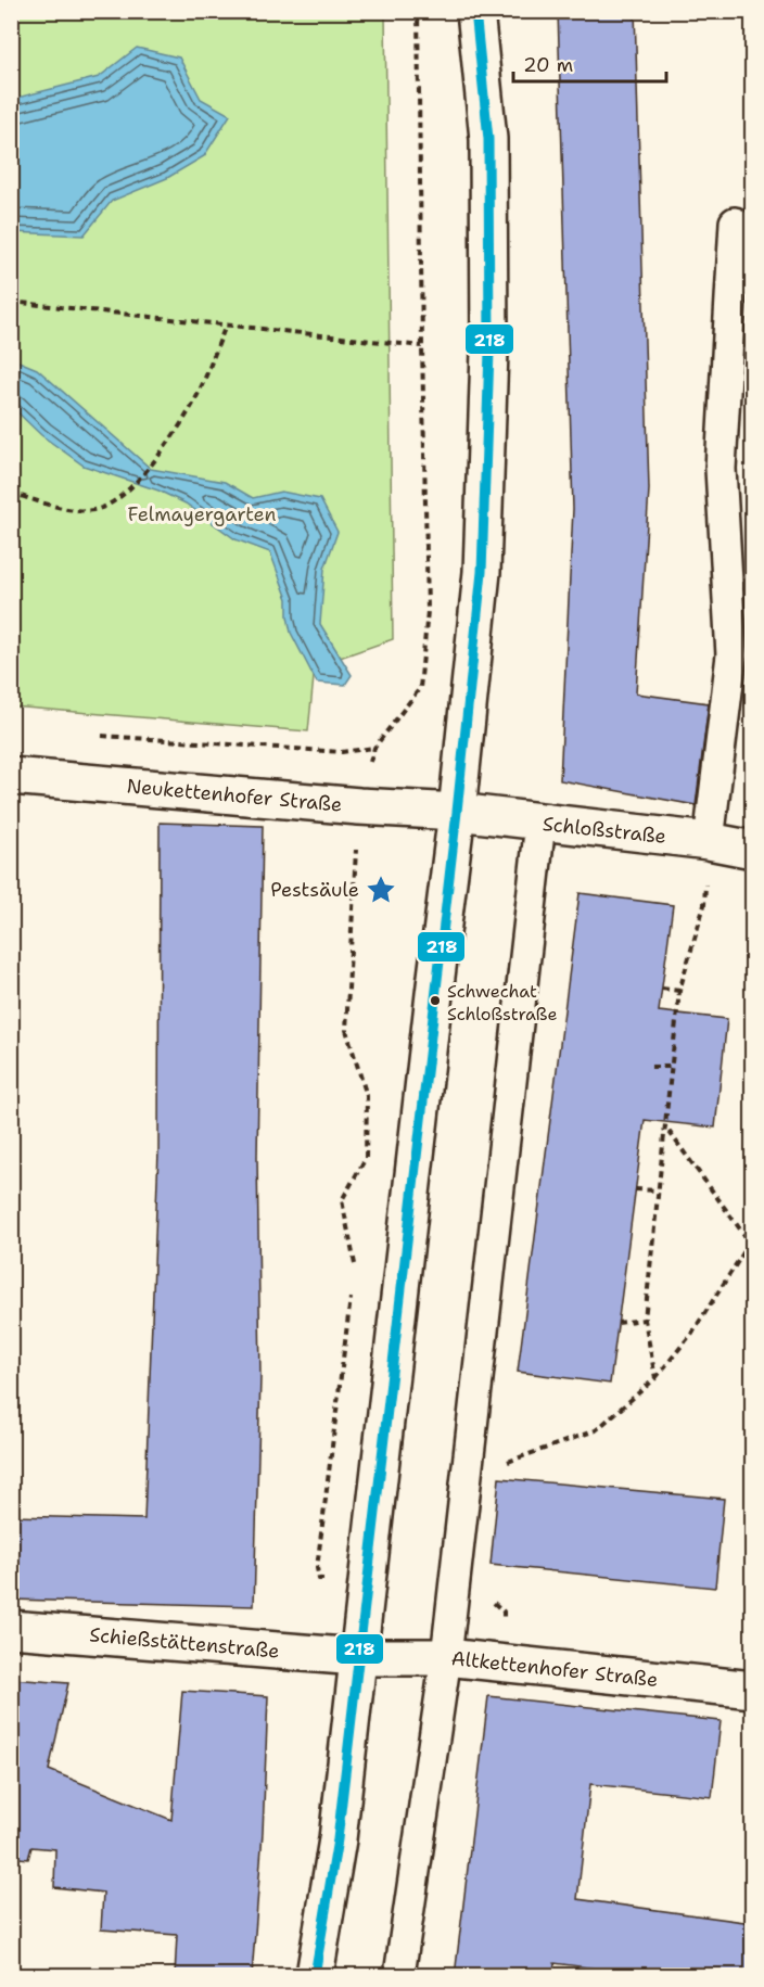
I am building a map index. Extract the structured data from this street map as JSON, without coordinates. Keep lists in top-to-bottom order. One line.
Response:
{"streets":{"main road":["Neukettenhofer Straße","Schloßstraße","Schießstättenstraße","Altkettenhofer Straße"]},"crossings":[["Neukettenhofer Straße","Schloßstraße"],["Schießstättenstraße","Altkettenhofer Straße"]],"parks":["Felmayergarten"],"places":{"place":["Pestsäule"],"other":["Schwechat Schloßstraße"]},"lines":["transit line 218"],"scale_bar":"20 m"}
